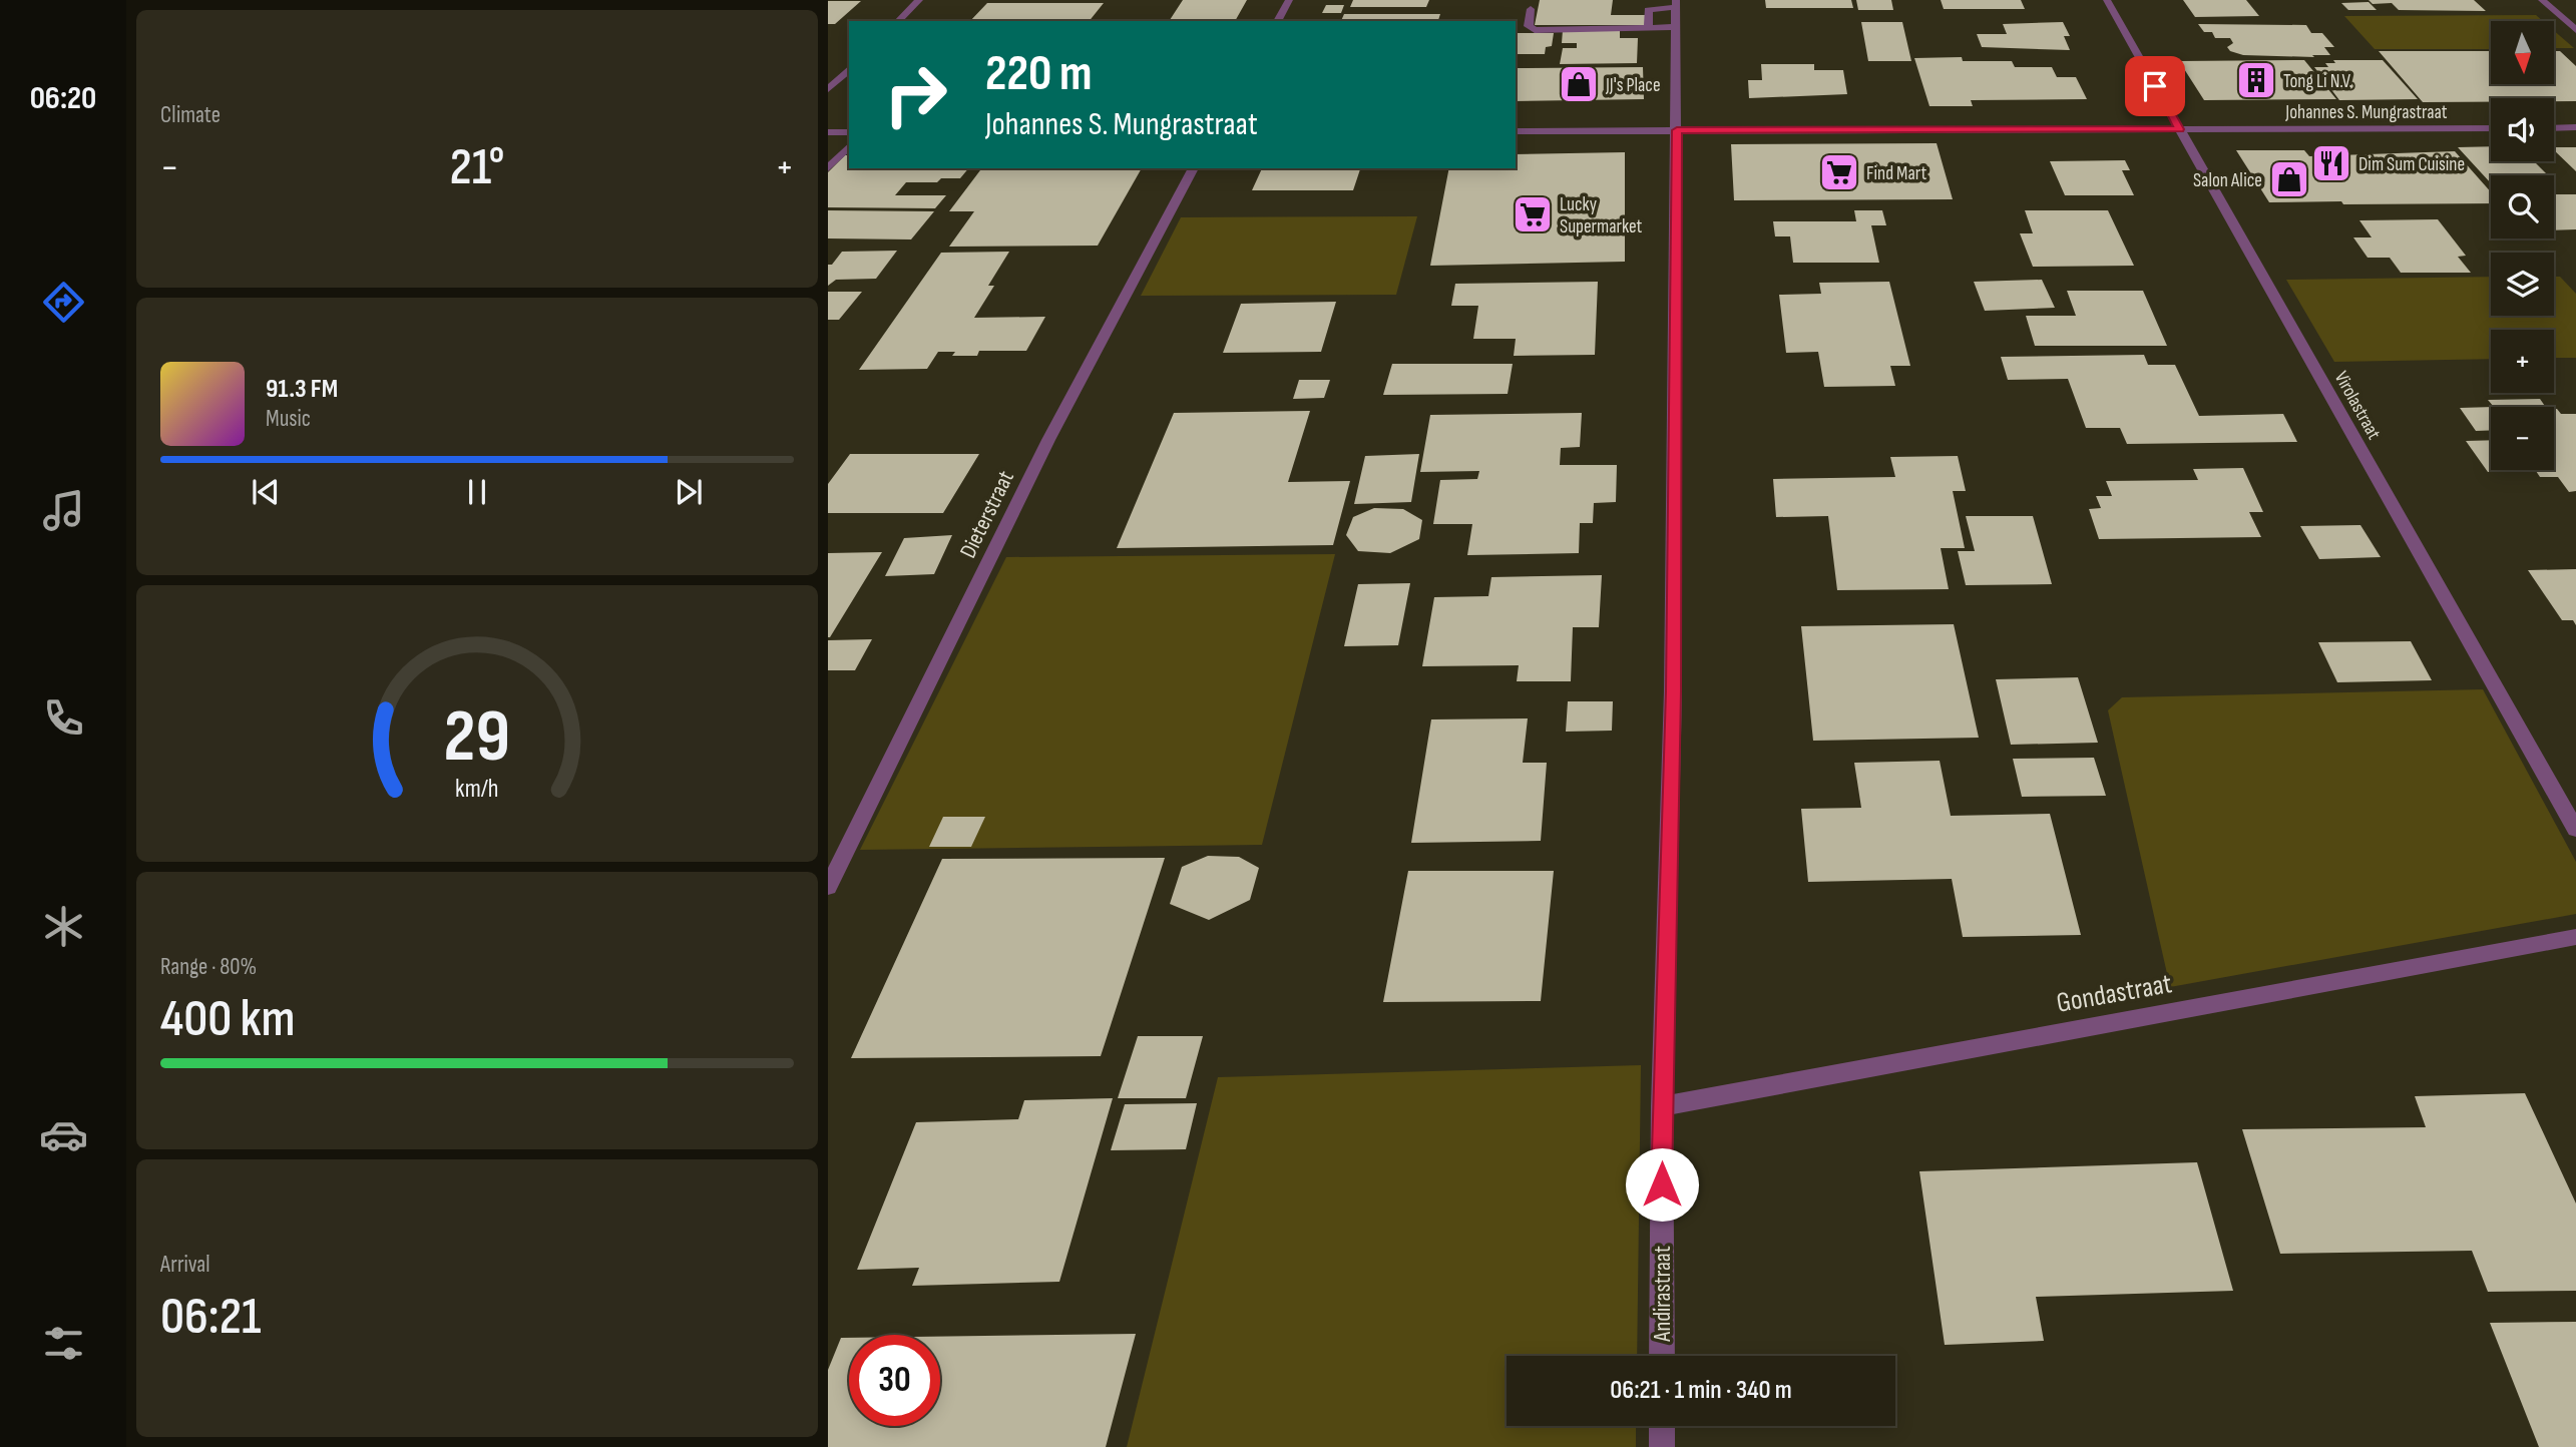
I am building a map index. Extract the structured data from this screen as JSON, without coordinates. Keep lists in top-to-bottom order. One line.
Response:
{"streets":{"street":["Johannes S. Mungrastraat","Virolastraat","Dieterstraat","Gondastraat","Andirastraat"]},"crossings":[["Johannes S. Mungrastraat","Virolastraat"],["Johannes S. Mungrastraat","Andirastraat"],["Gondastraat","Andirastraat"]],"places":{"building":["Tong Li N.V."],"shop":["JJ's Place","Salon Alice"],"restaurant":["Dim Sum Cuisine"],"supermarket":["Find Mart","Lucky Supermarket"]},"north":"bottom","page":{"tabs":"06:20","tile":["Climate",["Range · 80%","400 km"],["Arrival","06:21"]],"map_buttons":["+","−"],"turn":["220 m","Johannes S. Mungrastraat"],"heat":["−","21°","+"],"song":["91.3 FM","Music"],"limit":"30","trip":"06:21 · 1 min · 340 m","gauge":["29","km/h"]}}
